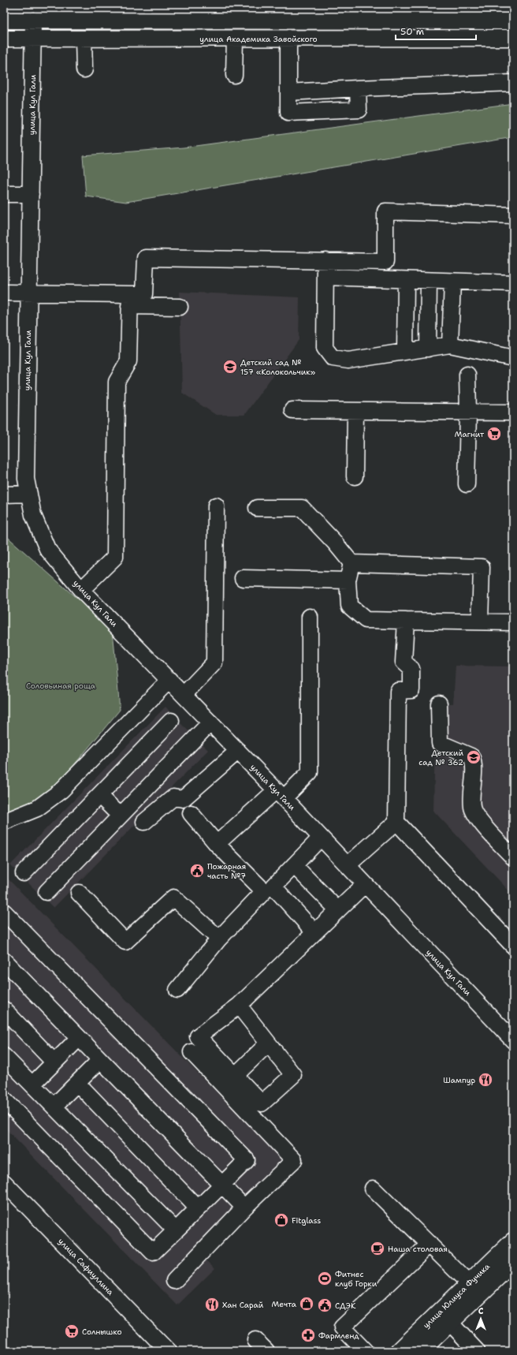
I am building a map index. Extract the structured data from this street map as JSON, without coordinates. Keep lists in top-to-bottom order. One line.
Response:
{"streets":{"main road":["улица Юлиуса Фучика"],"street":["улица Академика Завойского","улица Кул Гали","улица Сафиуллина"]},"crossings":[["улица Академика Завойского","улица Кул Гали"]],"parks":["Соловьиная роща"],"places":{"school or university":["Детский сад № 157 «Колокольчик»","Детский сад № 362"],"supermarket":["Магнит","Солнышко"],"public building":["Пожарная часть №7","СДЭК"],"restaurant":["Шампур","Хан Сарай"],"shop":["Fitglass","Мечта"],"cafe":["Наша столовая"],"sports":["Фитнес клуб Горки"],"pharmacy":["Фармленд"]},"scale_bar":"50 m","north":"top"}
